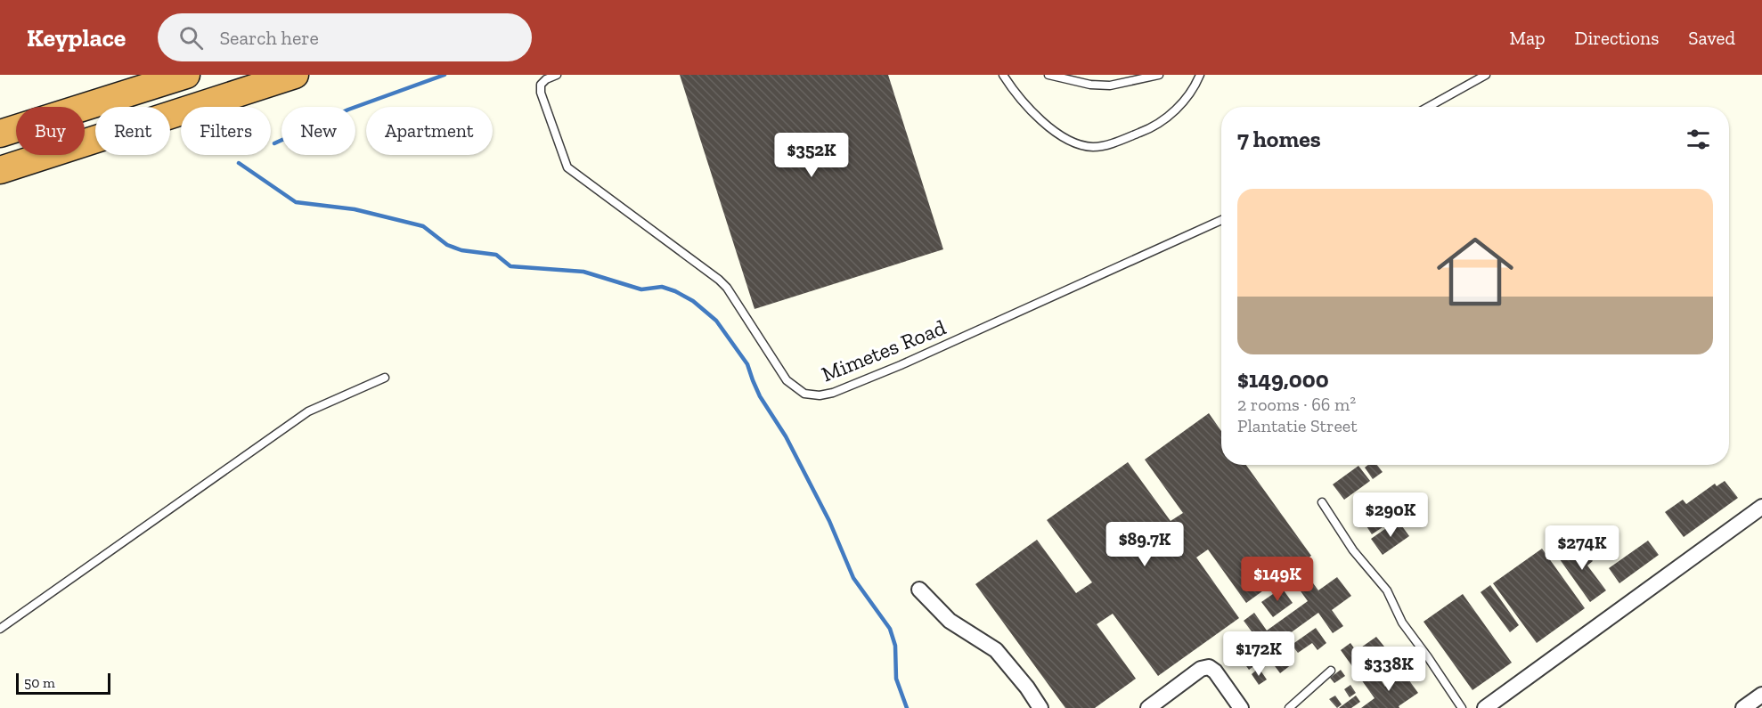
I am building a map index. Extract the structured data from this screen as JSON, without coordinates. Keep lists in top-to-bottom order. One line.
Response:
{"streets":{"lane":["Mimetes Road"]},"scale_bar":"50 m","page":{"header":"Keyplace","search":"Search here","nav":["Map","Directions","Saved"],"chip":["Buy","Rent","Filters","New","Apartment"],"heading":"7 homes","price":["$352K","$290K","$89.7K","$274K","$149K","$172K","$338K"],"list":[{"name":"$149,000","note":"2 rooms · 66 m² · Plantatie Street"}],"scale":"50 m"}}
